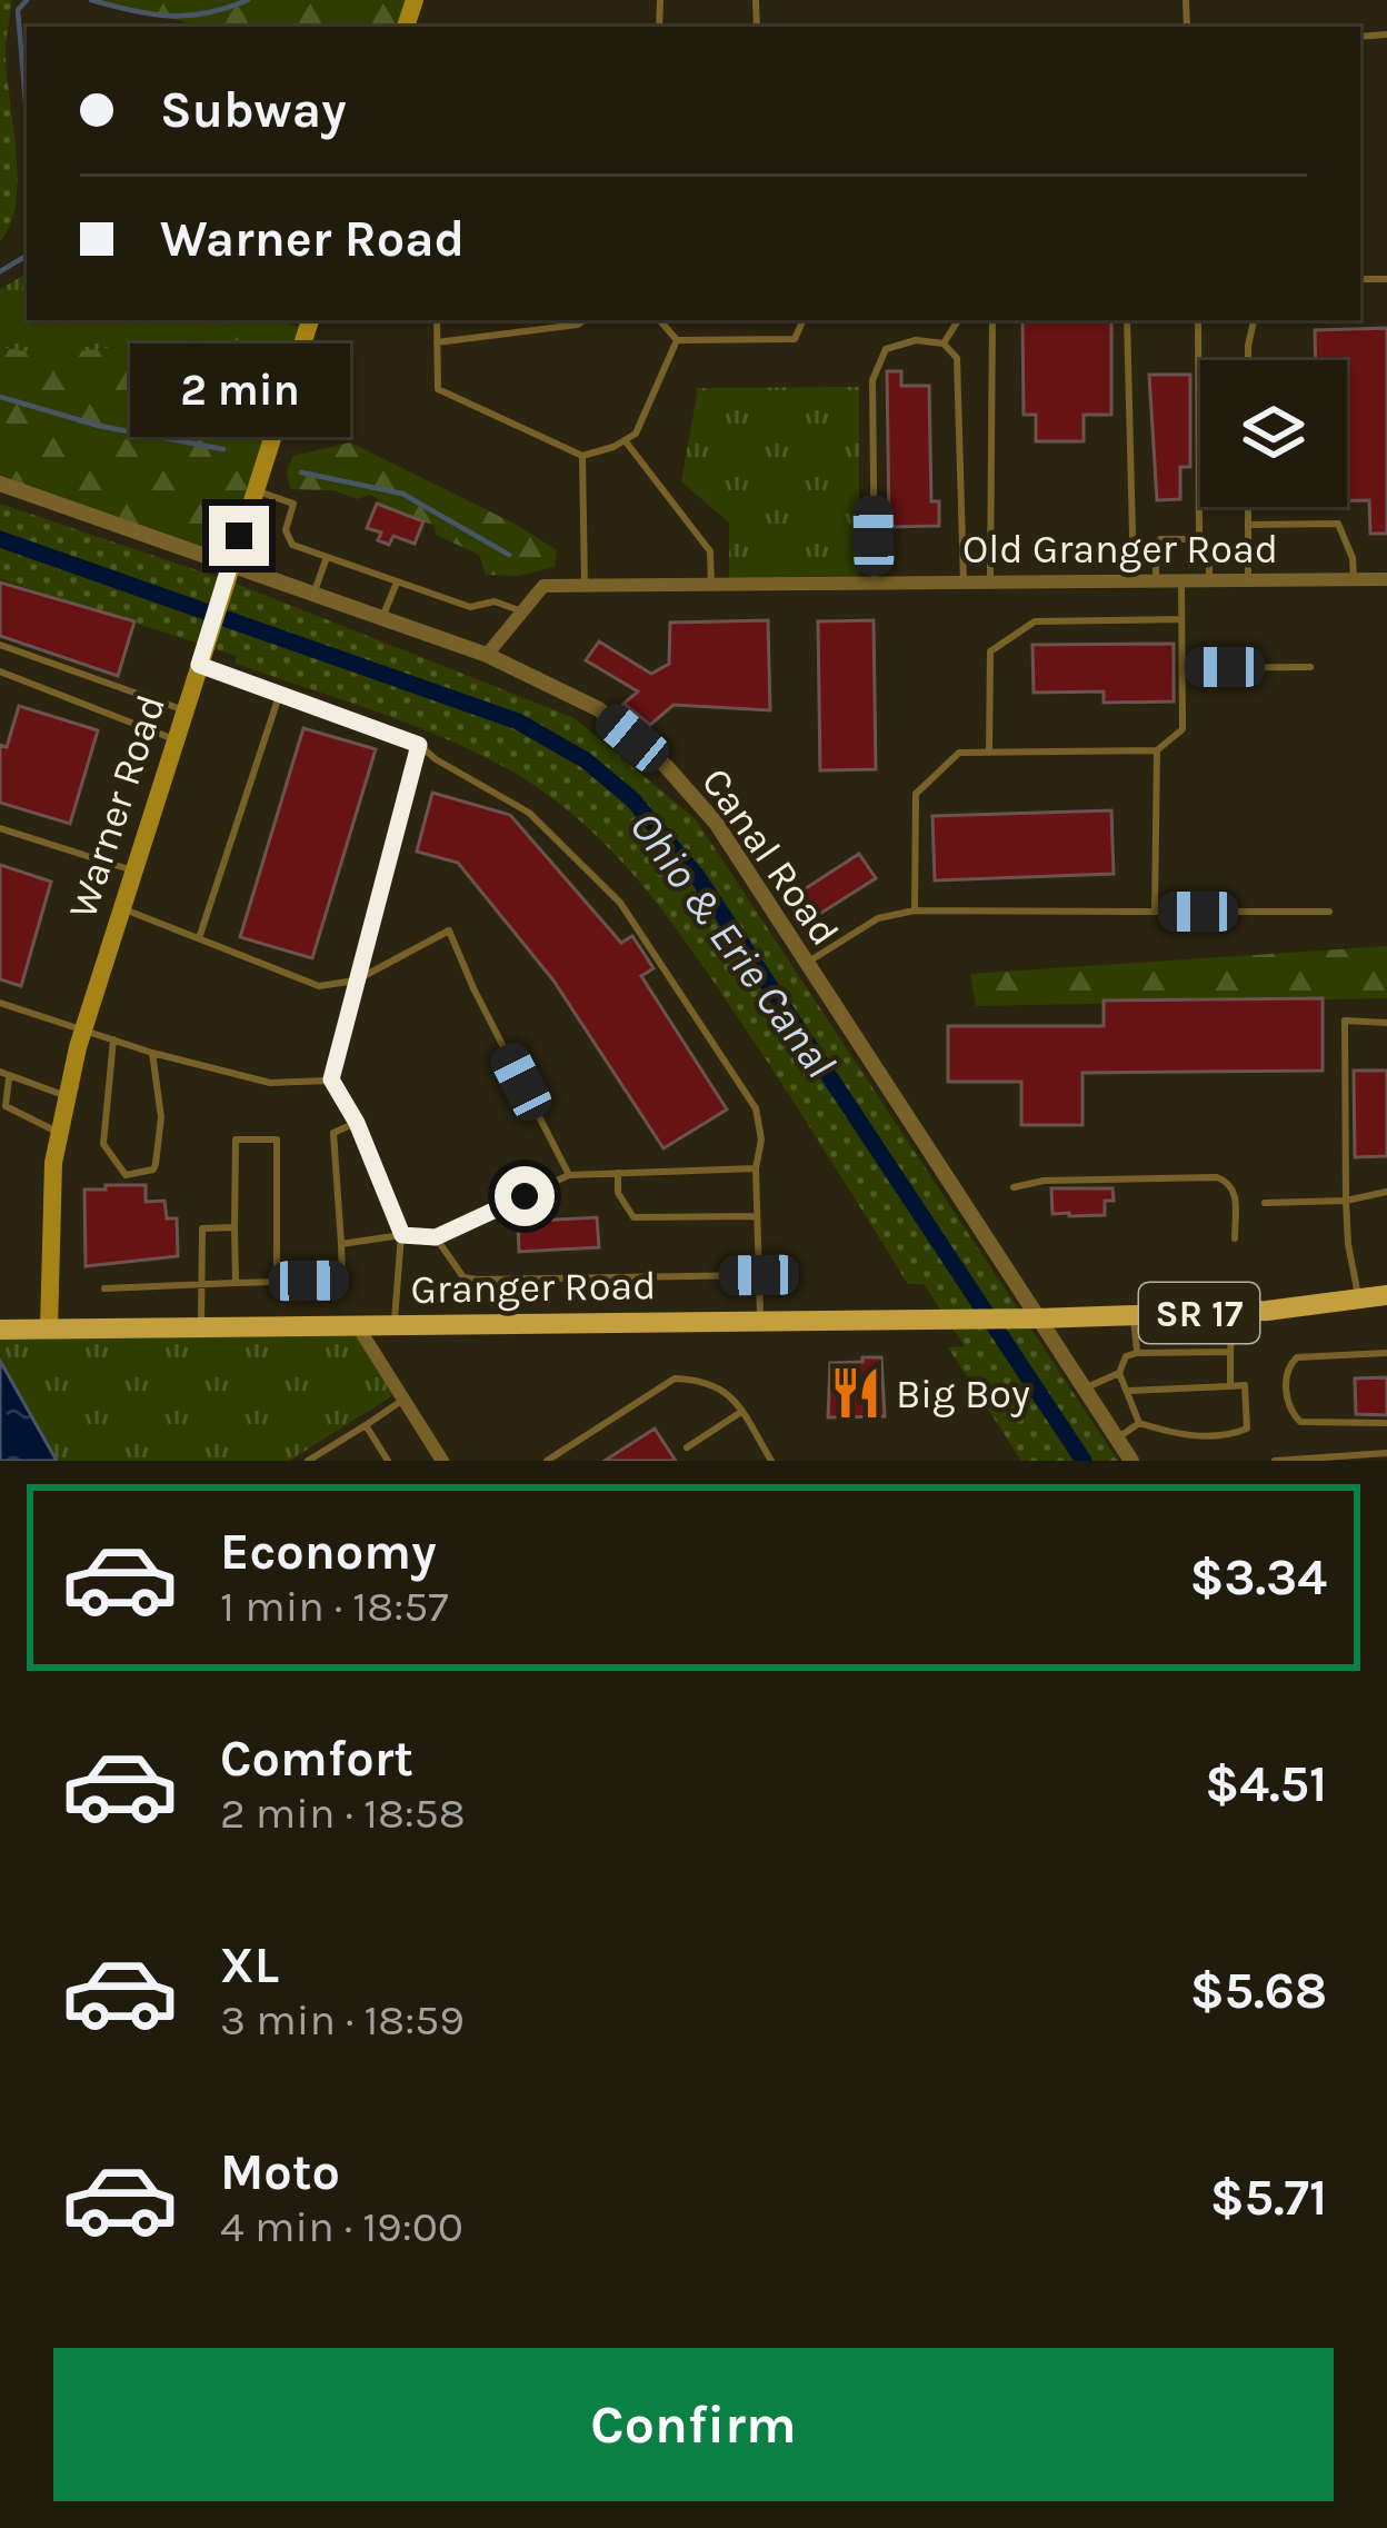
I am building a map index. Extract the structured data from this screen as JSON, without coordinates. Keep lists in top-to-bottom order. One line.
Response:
{"streets":{"main road":["Warner Road","Granger Road","SR 17"],"street":["Old Granger Road","Canal Road"]},"crossings":[["Old Granger Road","Canal Road"],["Warner Road","Canal Road"],["Warner Road","Granger Road"],["Canal Road","Granger Road"]],"water":["Ohio & Erie Canal"],"places":{"restaurant":["Big Boy"]},"page":{"banner":["Subway","Warner Road"],"bubble":"2 min","list":[{"name":"Economy","note":"1 min · 18:57","value":"$3.34"},{"name":"Comfort","note":"2 min · 18:58","value":"$4.51"},{"name":"XL","note":"3 min · 18:59","value":"$5.68"},{"name":"Moto","note":"4 min · 19:00","value":"$5.71"}],"buttons":"Confirm"}}
